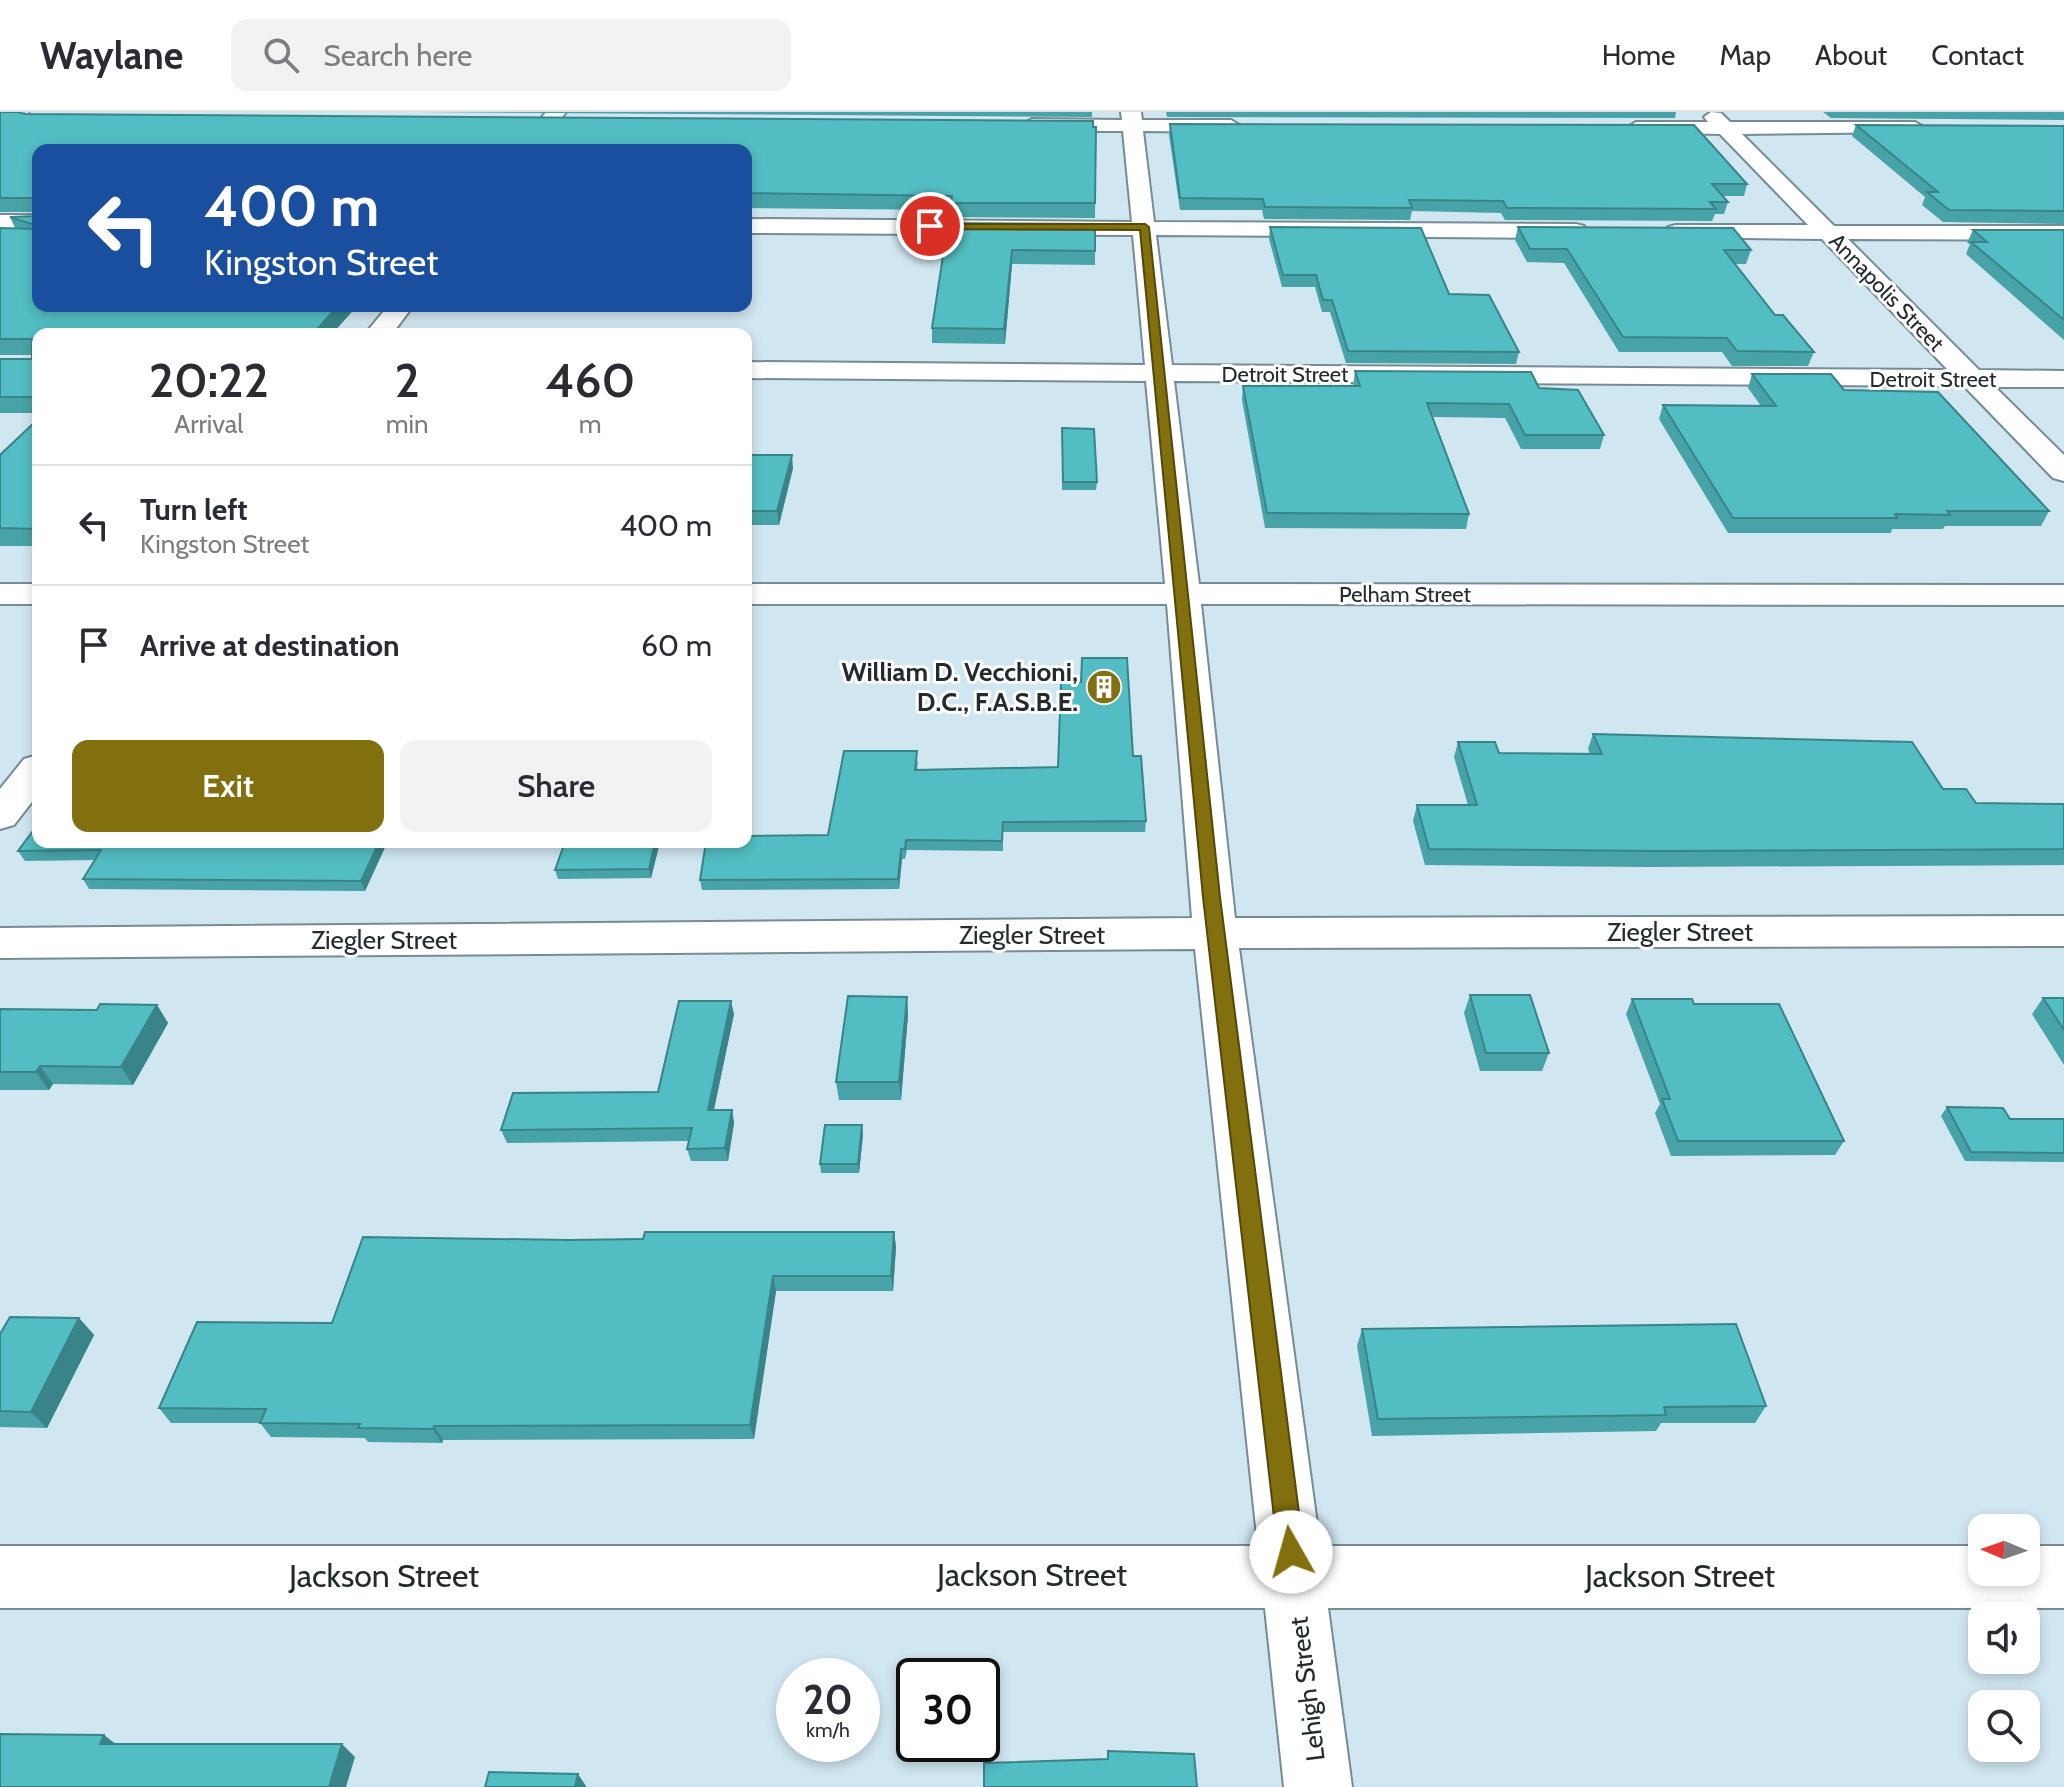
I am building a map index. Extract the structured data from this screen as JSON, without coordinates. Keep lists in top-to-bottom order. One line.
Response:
{"streets":{"street":["Annapolis Street","Detroit Street","Pelham Street","Ziegler Street","Jackson Street","Lehigh Street"]},"crossings":[["Annapolis Street","Detroit Street"],["Detroit Street","Lehigh Street"],["Pelham Street","Lehigh Street"],["Ziegler Street","Lehigh Street"],["Jackson Street","Lehigh Street"]],"places":{"building":["William D. Vecchioni, D.C., F.A.S.B.E."]},"north":"left","page":{"header":"Waylane","search":"Search here","nav":["Home","Map","About","Contact"],"turn":["400 m","Kingston Street"],"eta":["20:22","Arrival","2","min","460","m"],"list":[{"name":"Turn left","note":"Kingston Street","value":"400 m"},{"name":"Arrive at destination","value":"60 m"}],"buttons":["Exit","Share"],"speed":"20 km/h","limit":"30"}}
